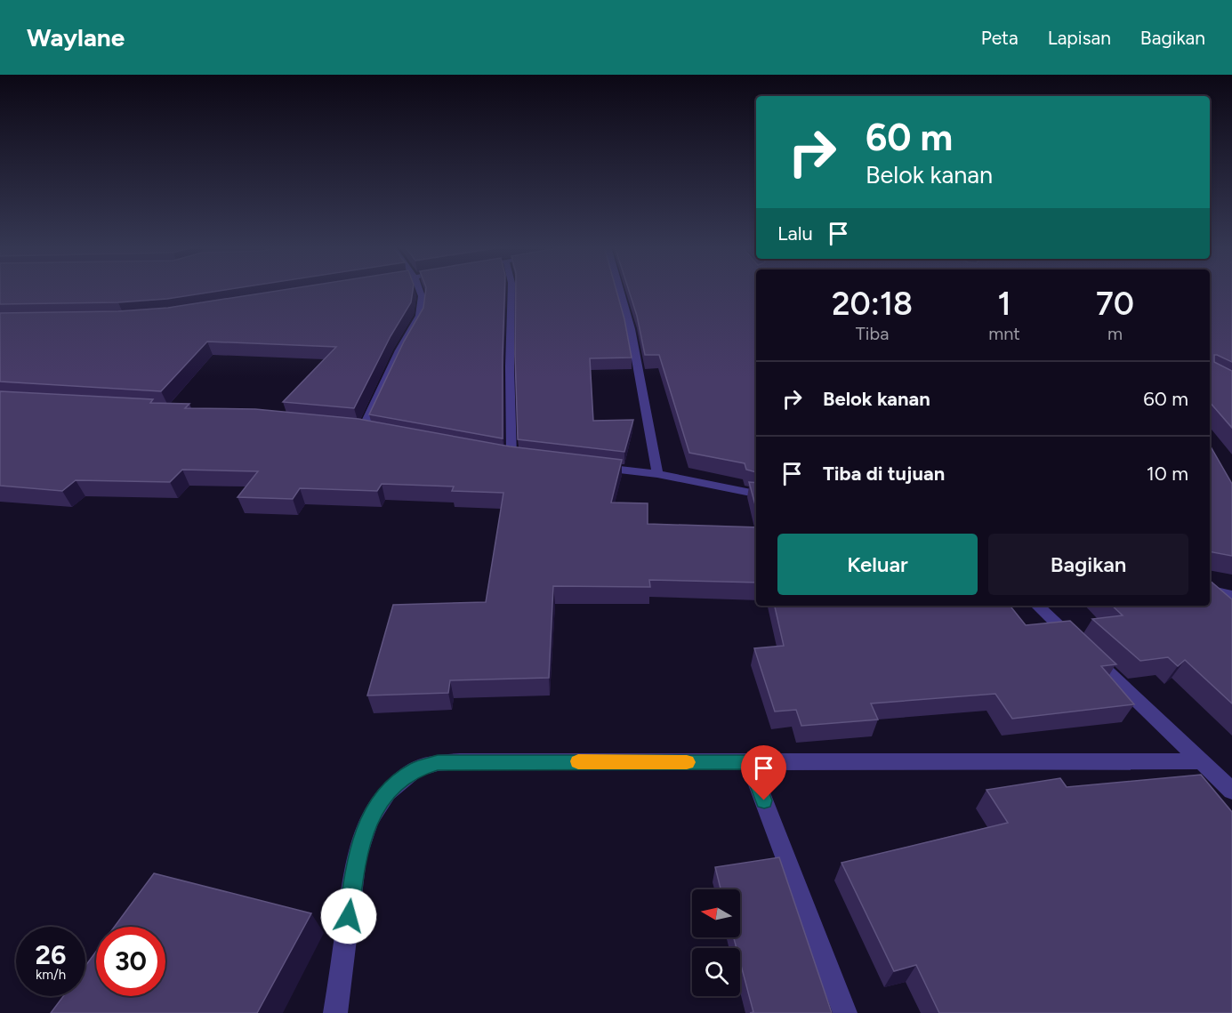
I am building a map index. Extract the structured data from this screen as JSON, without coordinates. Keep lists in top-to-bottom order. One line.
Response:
{"north":"left","page":{"header":"Waylane","nav":["Peta","Lapisan","Bagikan"],"turn":["60 m","Belok kanan"],"then":"Lalu","eta":["20:18","Tiba","1","mnt","70","m"],"list":[{"name":"Belok kanan","value":"60 m"},{"name":"Tiba di tujuan","value":"10 m"}],"buttons":["Keluar","Bagikan"],"speed":"26 km/h","limit":"30"}}
